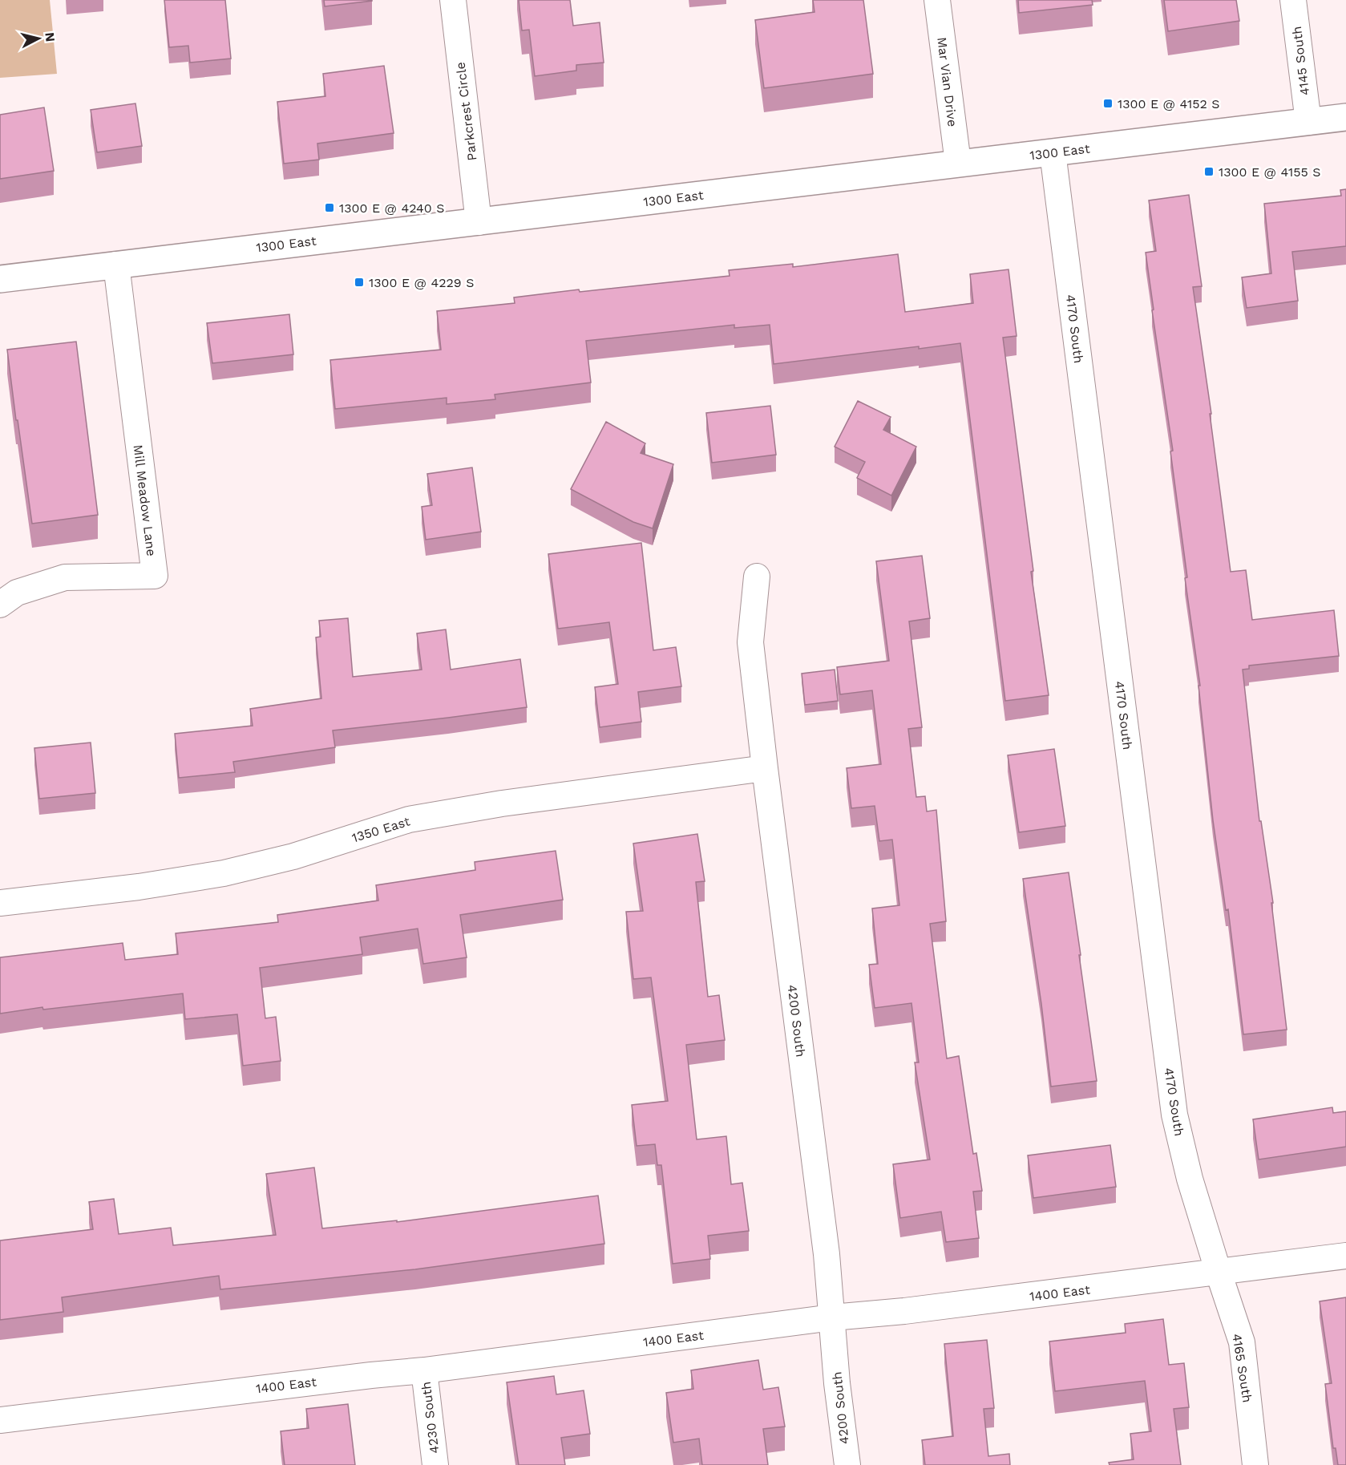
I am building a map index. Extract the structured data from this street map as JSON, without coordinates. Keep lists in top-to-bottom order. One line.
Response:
{"streets":{"main road":["1300 East"],"street":["4145 South","Mar Vian Drive","Parkcrest Circle","4170 South","Mill Meadow Lane","1350 East","4200 South","1400 East","4165 South","4230 South"]},"crossings":[["4145 South","1300 East"],["Mar Vian Drive","1300 East"],["Parkcrest Circle","1300 East"],["1300 East","4170 South"],["1300 East","Mill Meadow Lane"],["4170 South","1400 East"],["4170 South","4165 South"],["1350 East","4200 South"],["4200 South","1400 East"],["1400 East","4165 South"],["1400 East","4230 South"]],"places":{"transit":["1300 E @ 4152 S","1300 E @ 4155 S","1300 E @ 4240 S","1300 E @ 4229 S"]},"north":"right"}
